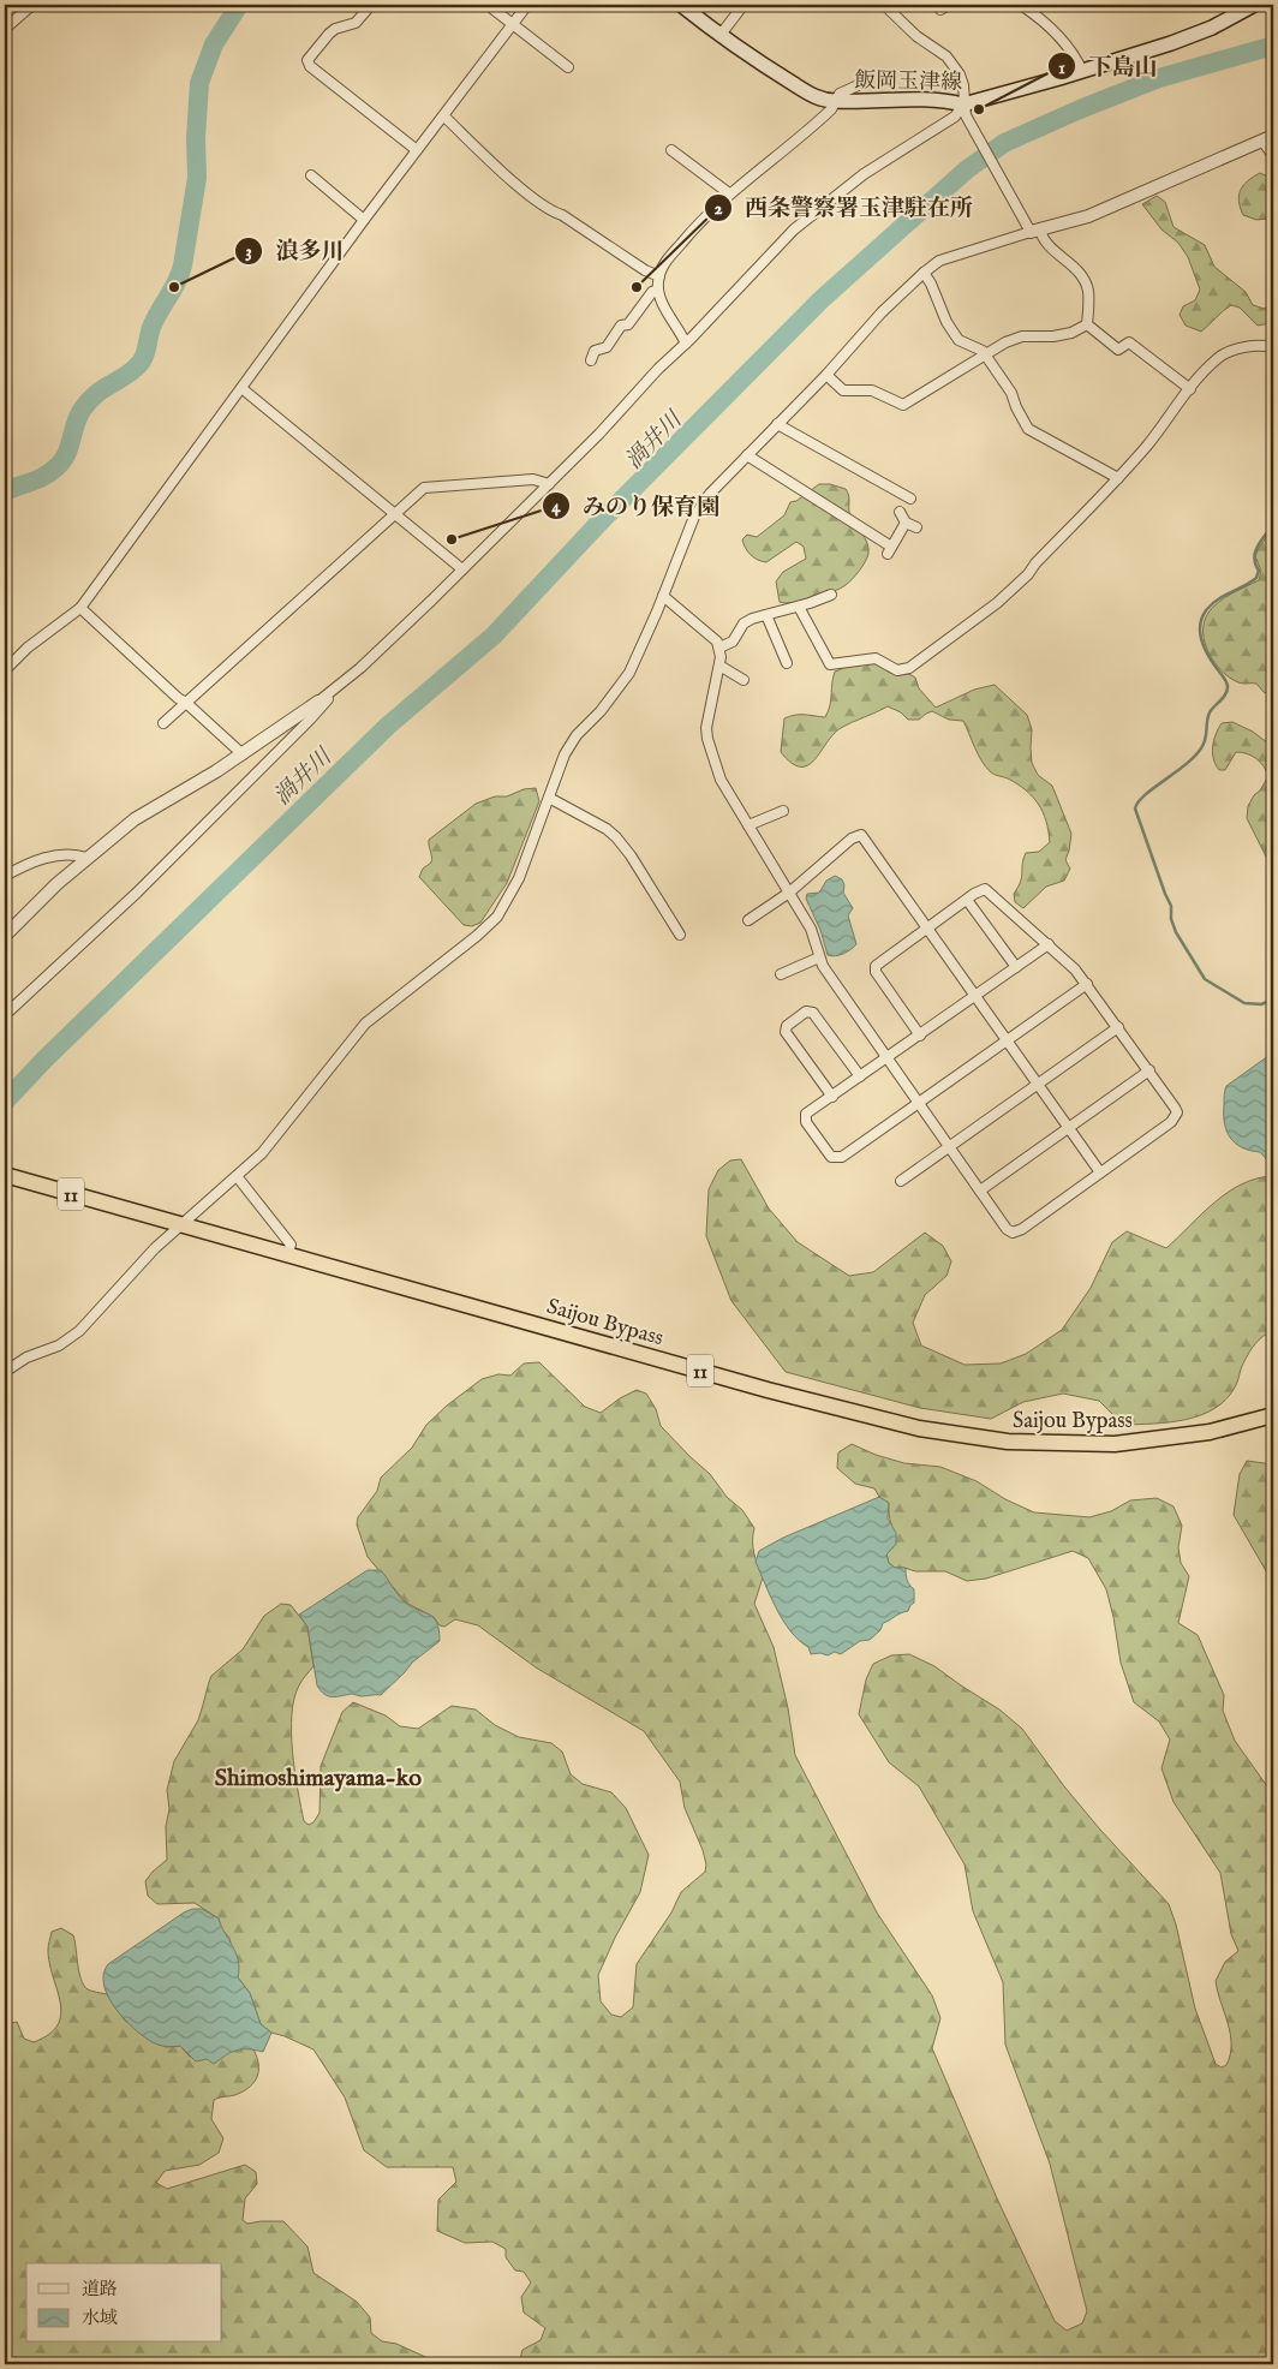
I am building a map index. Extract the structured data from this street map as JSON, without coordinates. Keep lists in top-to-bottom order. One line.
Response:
{"streets":{"highway":["11","Saijou Bypass"],"main road":["飯岡玉津線"]},"districts":["Shimoshimayama-ko"],"water":["渦井川"],"places":["下島山","浪多川","西条警察署玉津駐在所","みのり保育園"],"legend":["道路","水域"]}
